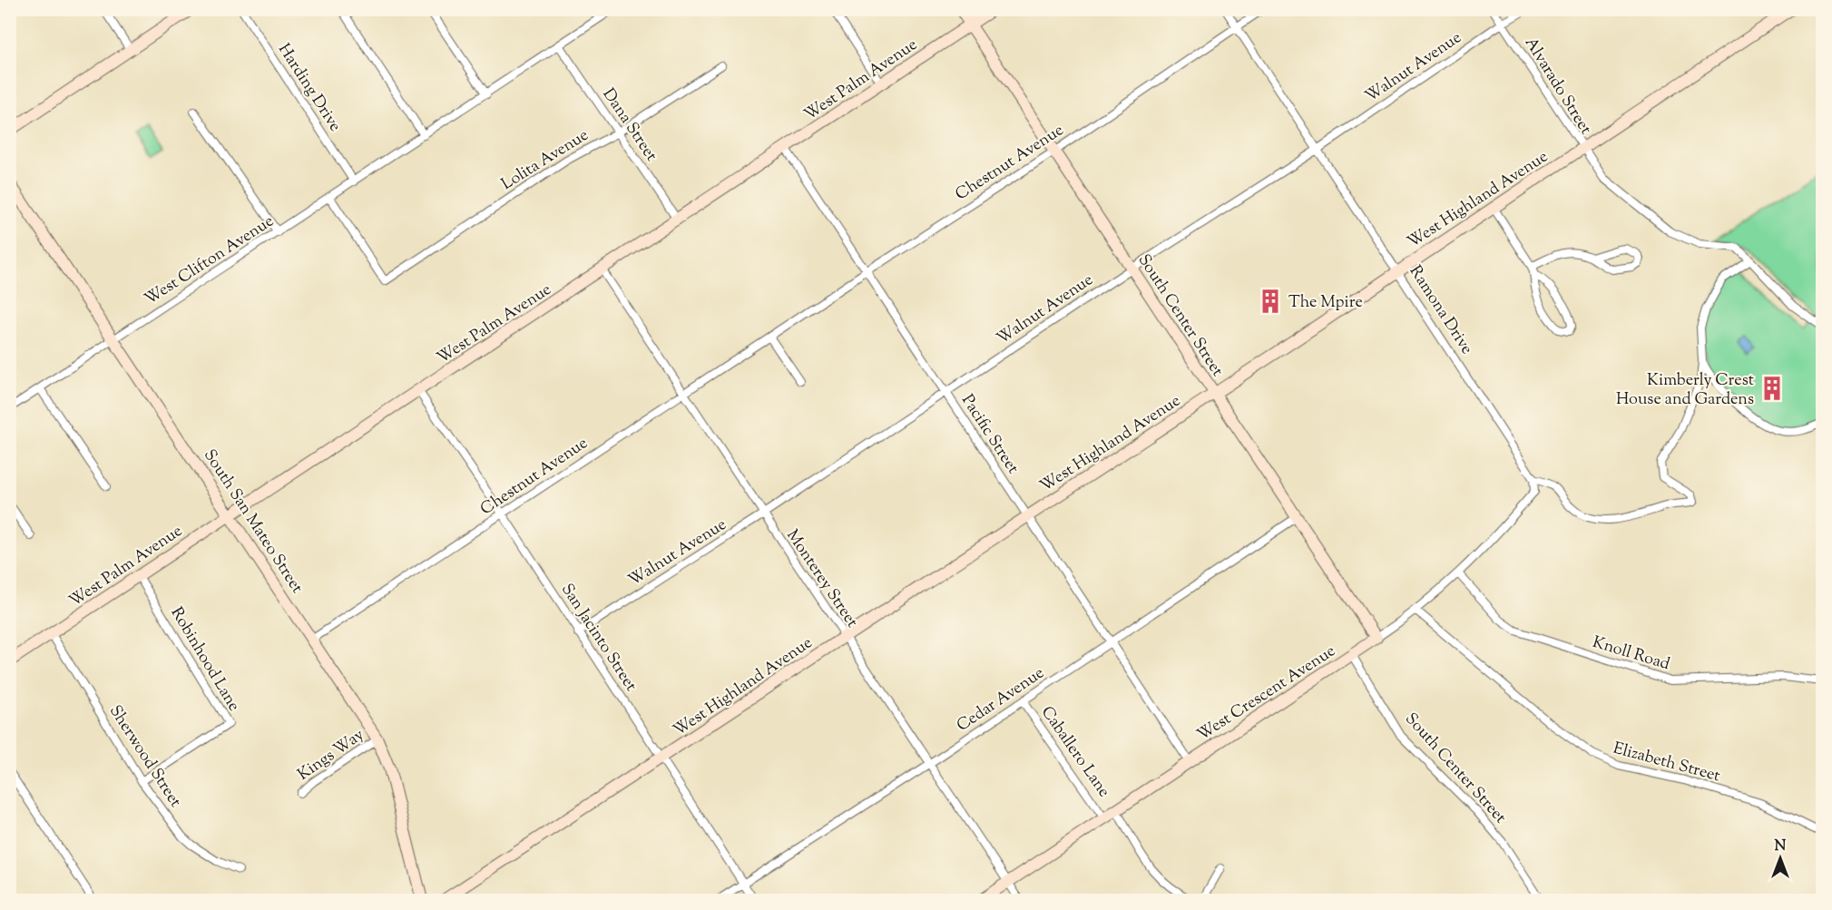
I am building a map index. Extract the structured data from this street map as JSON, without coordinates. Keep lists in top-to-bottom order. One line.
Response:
{"streets":{"street":["Walnut Avenue","West Palm Avenue","Alvarado Street","Harding Drive","Dana Street","Lolita Avenue","Chestnut Avenue","West Highland Avenue","West Clifton Avenue","Ramona Drive","South Center Street","Pacific Street","South San Mateo Street","Monterey Street","San Jacinto Street","Knoll Road","Robinhood Lane","West Crescent Avenue","Cedar Avenue","Caballero Lane","Kings Way","Sherwood Street","Elizabeth Street"]},"crossings":[["Walnut Avenue","Alvarado Street"],["Walnut Avenue","Ramona Drive"],["Walnut Avenue","South Center Street"],["Walnut Avenue","Pacific Street"],["Walnut Avenue","Monterey Street"],["Walnut Avenue","San Jacinto Street"],["West Palm Avenue","Dana Street"],["West Palm Avenue","South Center Street"],["West Palm Avenue","Pacific Street"],["West Palm Avenue","South San Mateo Street"],["West Palm Avenue","Monterey Street"],["West Palm Avenue","San Jacinto Street"],["West Palm Avenue","Robinhood Lane"],["West Palm Avenue","Sherwood Street"],["Alvarado Street","West Highland Avenue"],["Harding Drive","West Clifton Avenue"],["Dana Street","Lolita Avenue"],["Lolita Avenue","West Clifton Avenue"],["Chestnut Avenue","Ramona Drive"],["Chestnut Avenue","South Center Street"],["Chestnut Avenue","Pacific Street"],["Chestnut Avenue","South San Mateo Street"],["Chestnut Avenue","Monterey Street"],["Chestnut Avenue","San Jacinto Street"],["West Highland Avenue","Ramona Drive"],["West Highland Avenue","South Center Street"],["West Highland Avenue","Pacific Street"],["West Highland Avenue","Monterey Street"],["West Highland Avenue","San Jacinto Street"],["West Clifton Avenue","South San Mateo Street"],["Ramona Drive","West Crescent Avenue"],["South Center Street","West Crescent Avenue"],["South Center Street","Cedar Avenue"],["Pacific Street","West Crescent Avenue"],["Pacific Street","Cedar Avenue"],["South San Mateo Street","Kings Way"],["Monterey Street","West Crescent Avenue"],["Monterey Street","Cedar Avenue"],["San Jacinto Street","Cedar Avenue"],["Knoll Road","West Crescent Avenue"],["Robinhood Lane","Sherwood Street"],["West Crescent Avenue","Caballero Lane"],["West Crescent Avenue","Elizabeth Street"],["Cedar Avenue","Caballero Lane"]],"places":{"building":["The Mpire","Kimberly Crest House and Gardens"]},"north":"top"}
